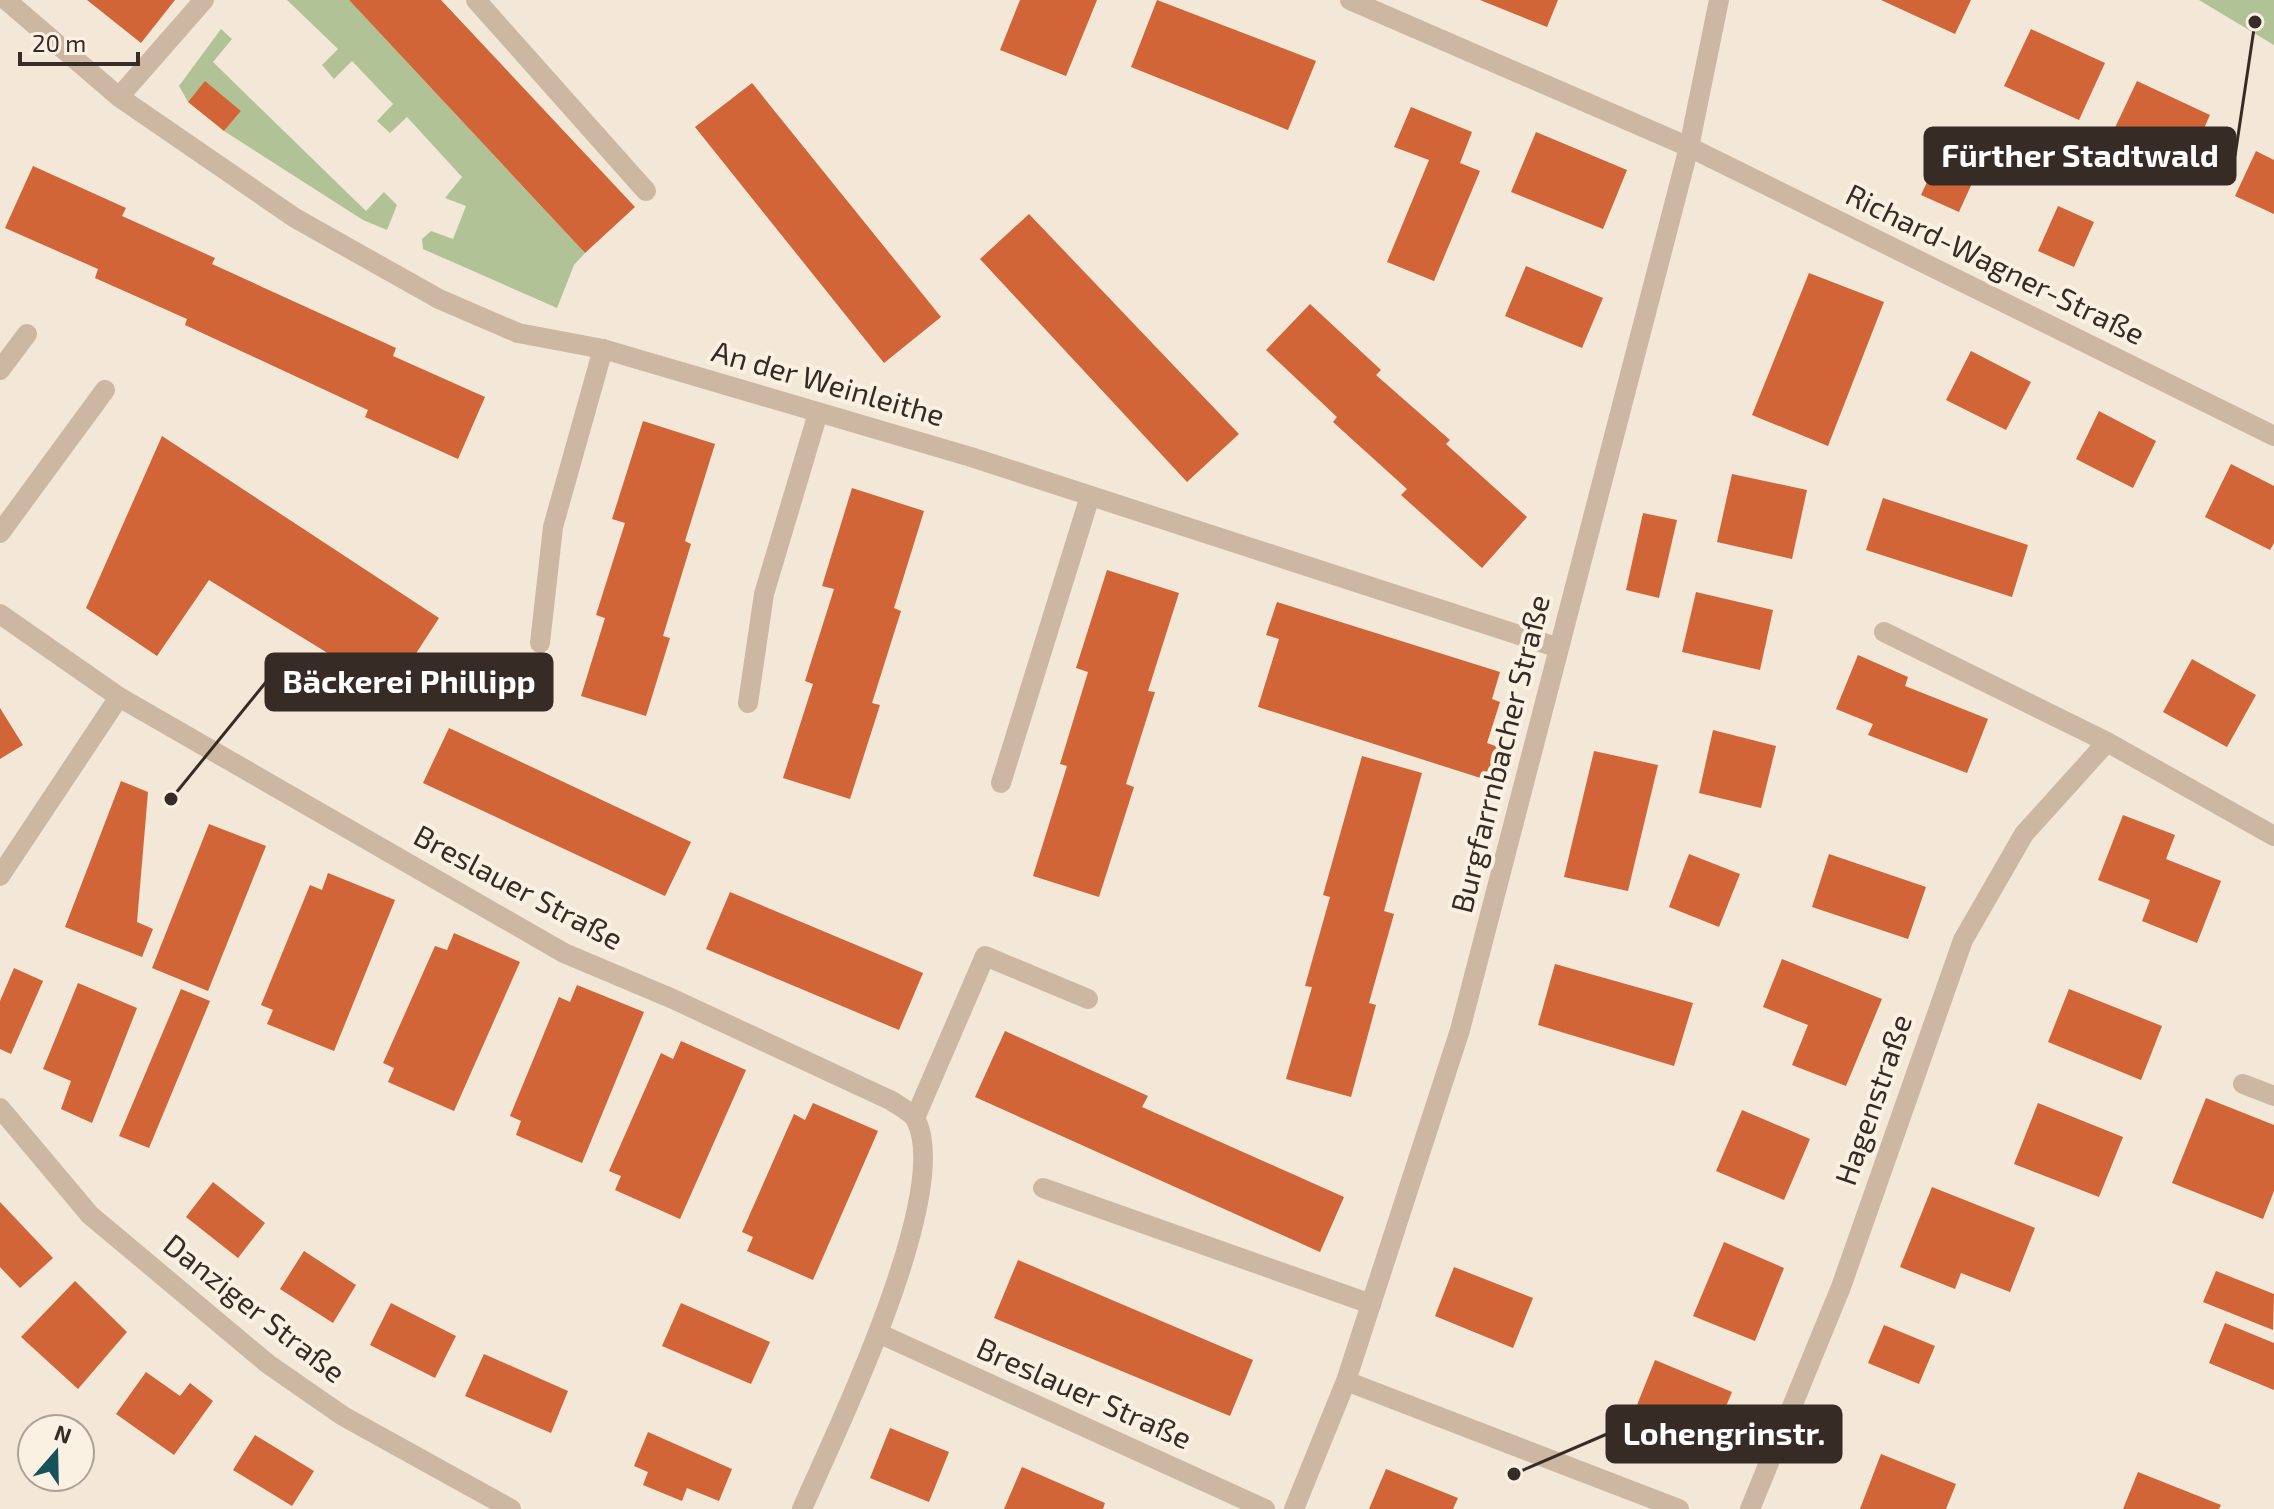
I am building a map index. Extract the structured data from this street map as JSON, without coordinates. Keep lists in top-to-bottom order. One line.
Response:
{"streets":{"street":["Richard-Wagner-Straße","An der Weinleithe","Burgfarrnbacher Straße","Breslauer Straße","Hagenstraße","Danziger Straße"]},"crossings":[["Richard-Wagner-Straße","Burgfarrnbacher Straße"],["An der Weinleithe","Burgfarrnbacher Straße"]],"places":["Fürther Stadtwald","Bäckerei Phillipp","Lohengrinstr."],"scale_bar":"20 m","north":"top"}
